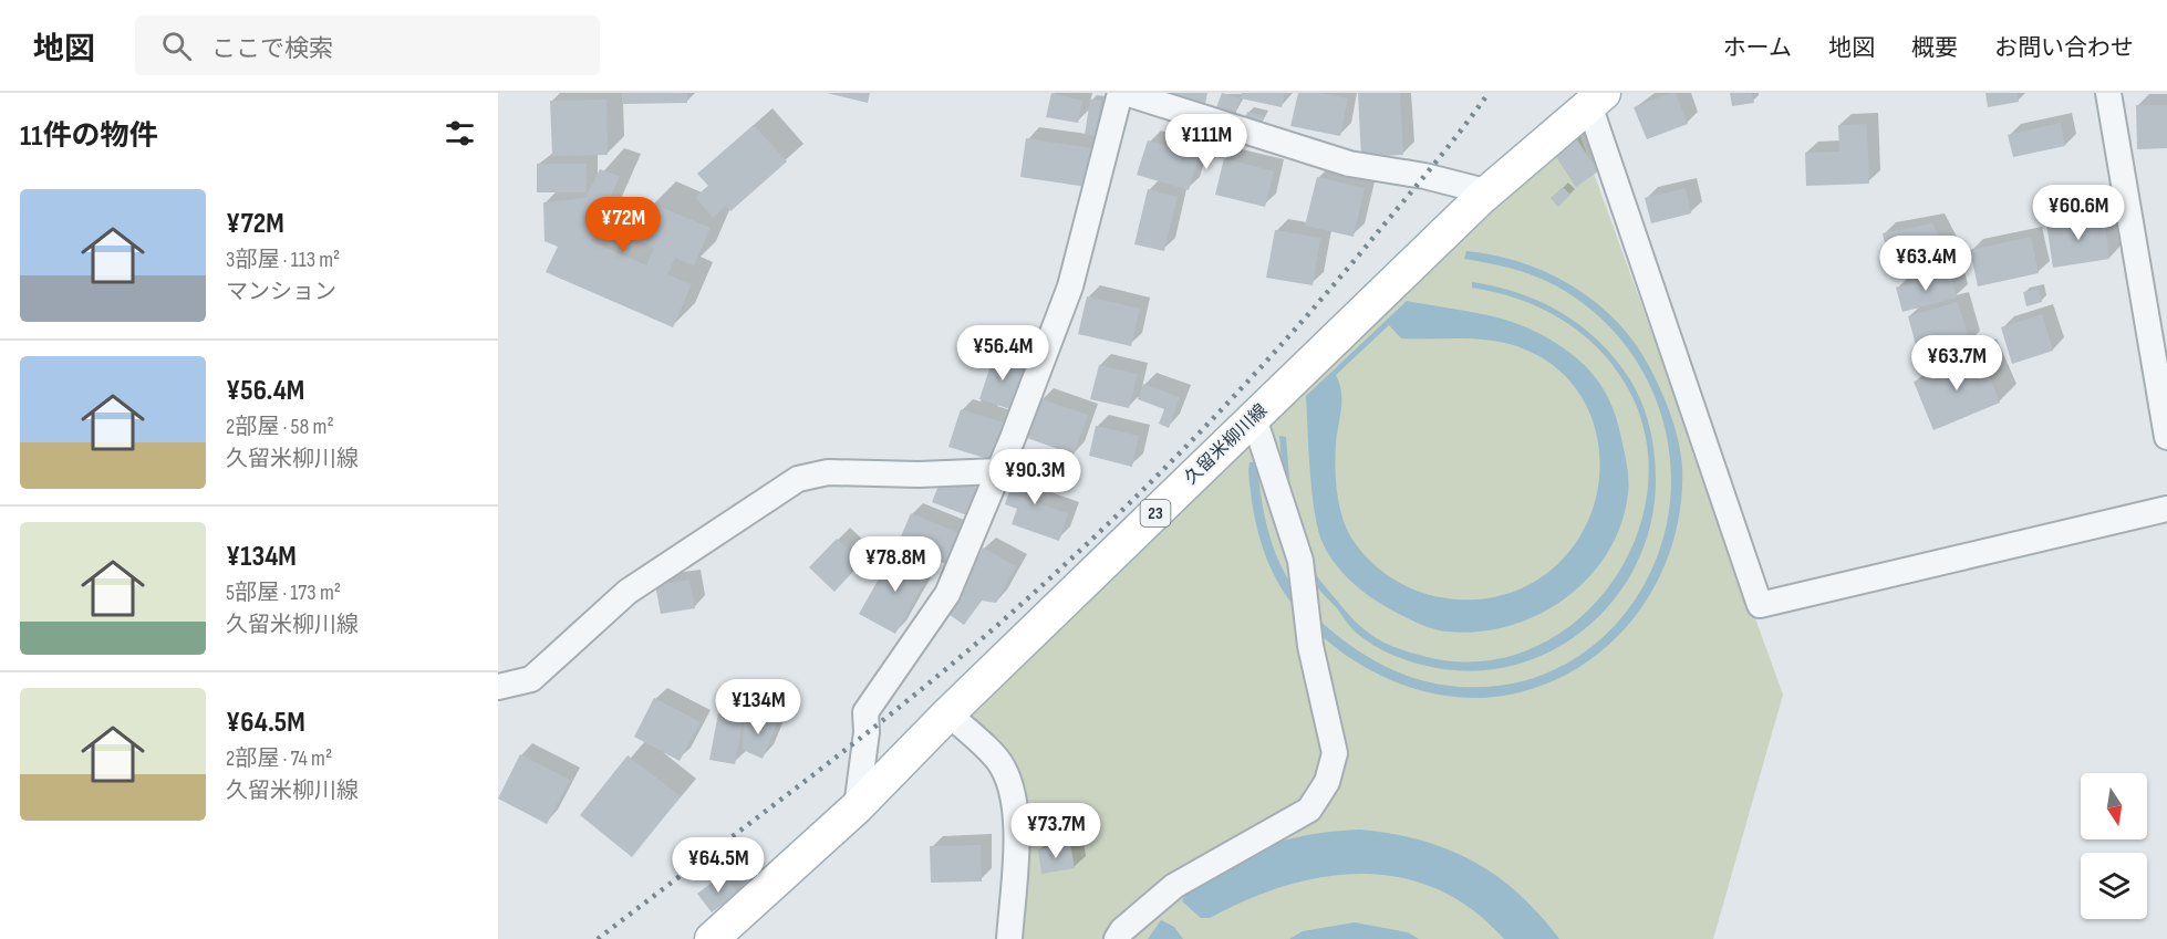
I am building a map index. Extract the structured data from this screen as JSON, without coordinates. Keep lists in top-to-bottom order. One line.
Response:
{"streets":{"main road":["久留米柳川線","23"]},"north":"bottom","page":{"header":"地図","search":"ここで検索","nav":["ホーム","地図","概要","お問い合わせ"],"heading":"11件の物件","price":["¥111M","¥60.6M","¥72M","¥63.4M","¥56.4M","¥63.7M","¥90.3M","¥78.8M","¥134M","¥73.7M","¥64.5M"],"list":[{"name":"¥72M","note":"3部屋 · 113 m² · マンション"},{"name":"¥56.4M","note":"2部屋 · 58 m² · 久留米柳川線"},{"name":"¥134M","note":"5部屋 · 173 m² · 久留米柳川線"},{"name":"¥64.5M","note":"2部屋 · 74 m² · 久留米柳川線"}]}}
